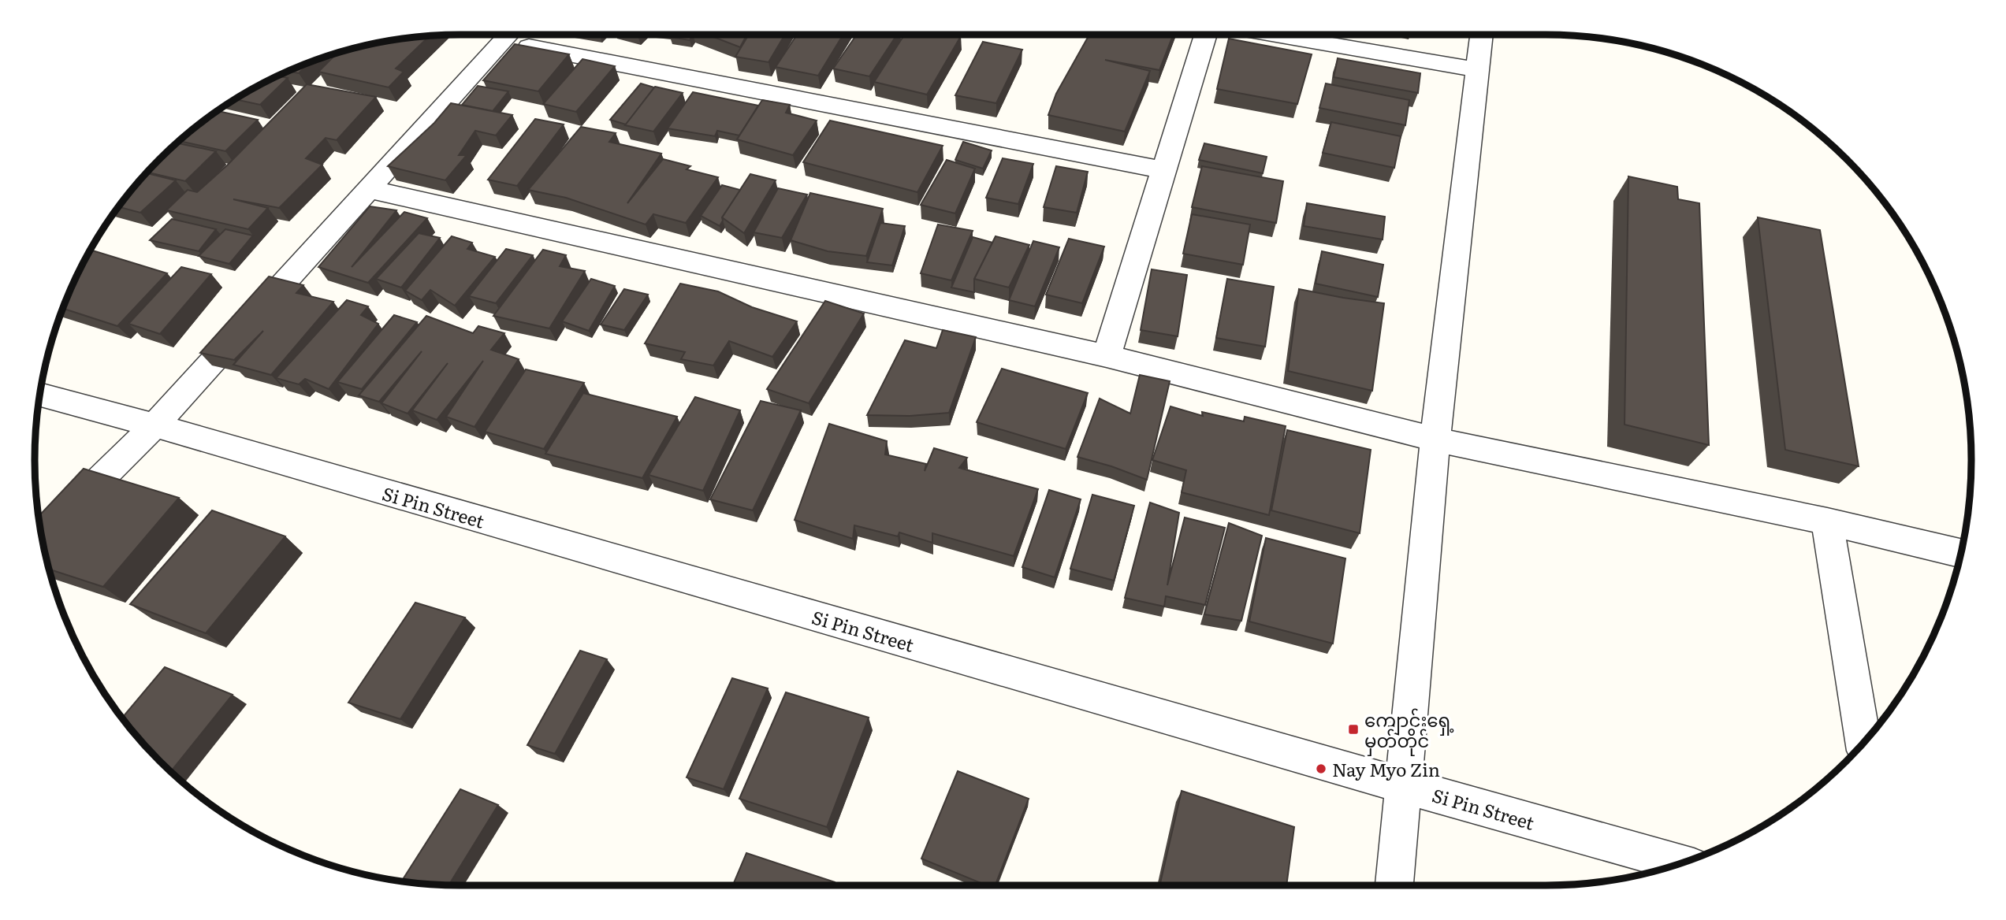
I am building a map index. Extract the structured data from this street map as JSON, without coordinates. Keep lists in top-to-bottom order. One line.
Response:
{"streets":{"street":["Si Pin Street"]},"places":{"transit":["ကျောင်းရှေ့ မှတ်တိုင်"],"other":["Nay Myo Zin"]}}
